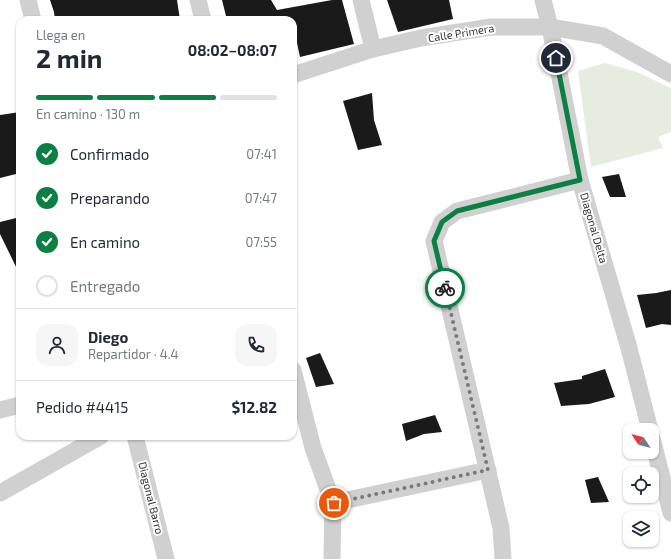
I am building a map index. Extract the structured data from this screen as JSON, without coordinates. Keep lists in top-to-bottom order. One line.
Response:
{"streets":{"street":["Calle Primera","Diagonal Delta","Diagonal Barro"]},"crossings":[["Calle Primera","Diagonal Delta"]],"north":"top left","page":{"heading":["2 min","Llega en","08:02–08:07"],"panel":["Diego","Repartidor · 4.4","Pedido #4415","$12.82"],"bar":"En camino · 130 m","list":[["Confirmado","07:41"],["Preparando","07:47"],["En camino","07:55"],"Entregado"]}}
